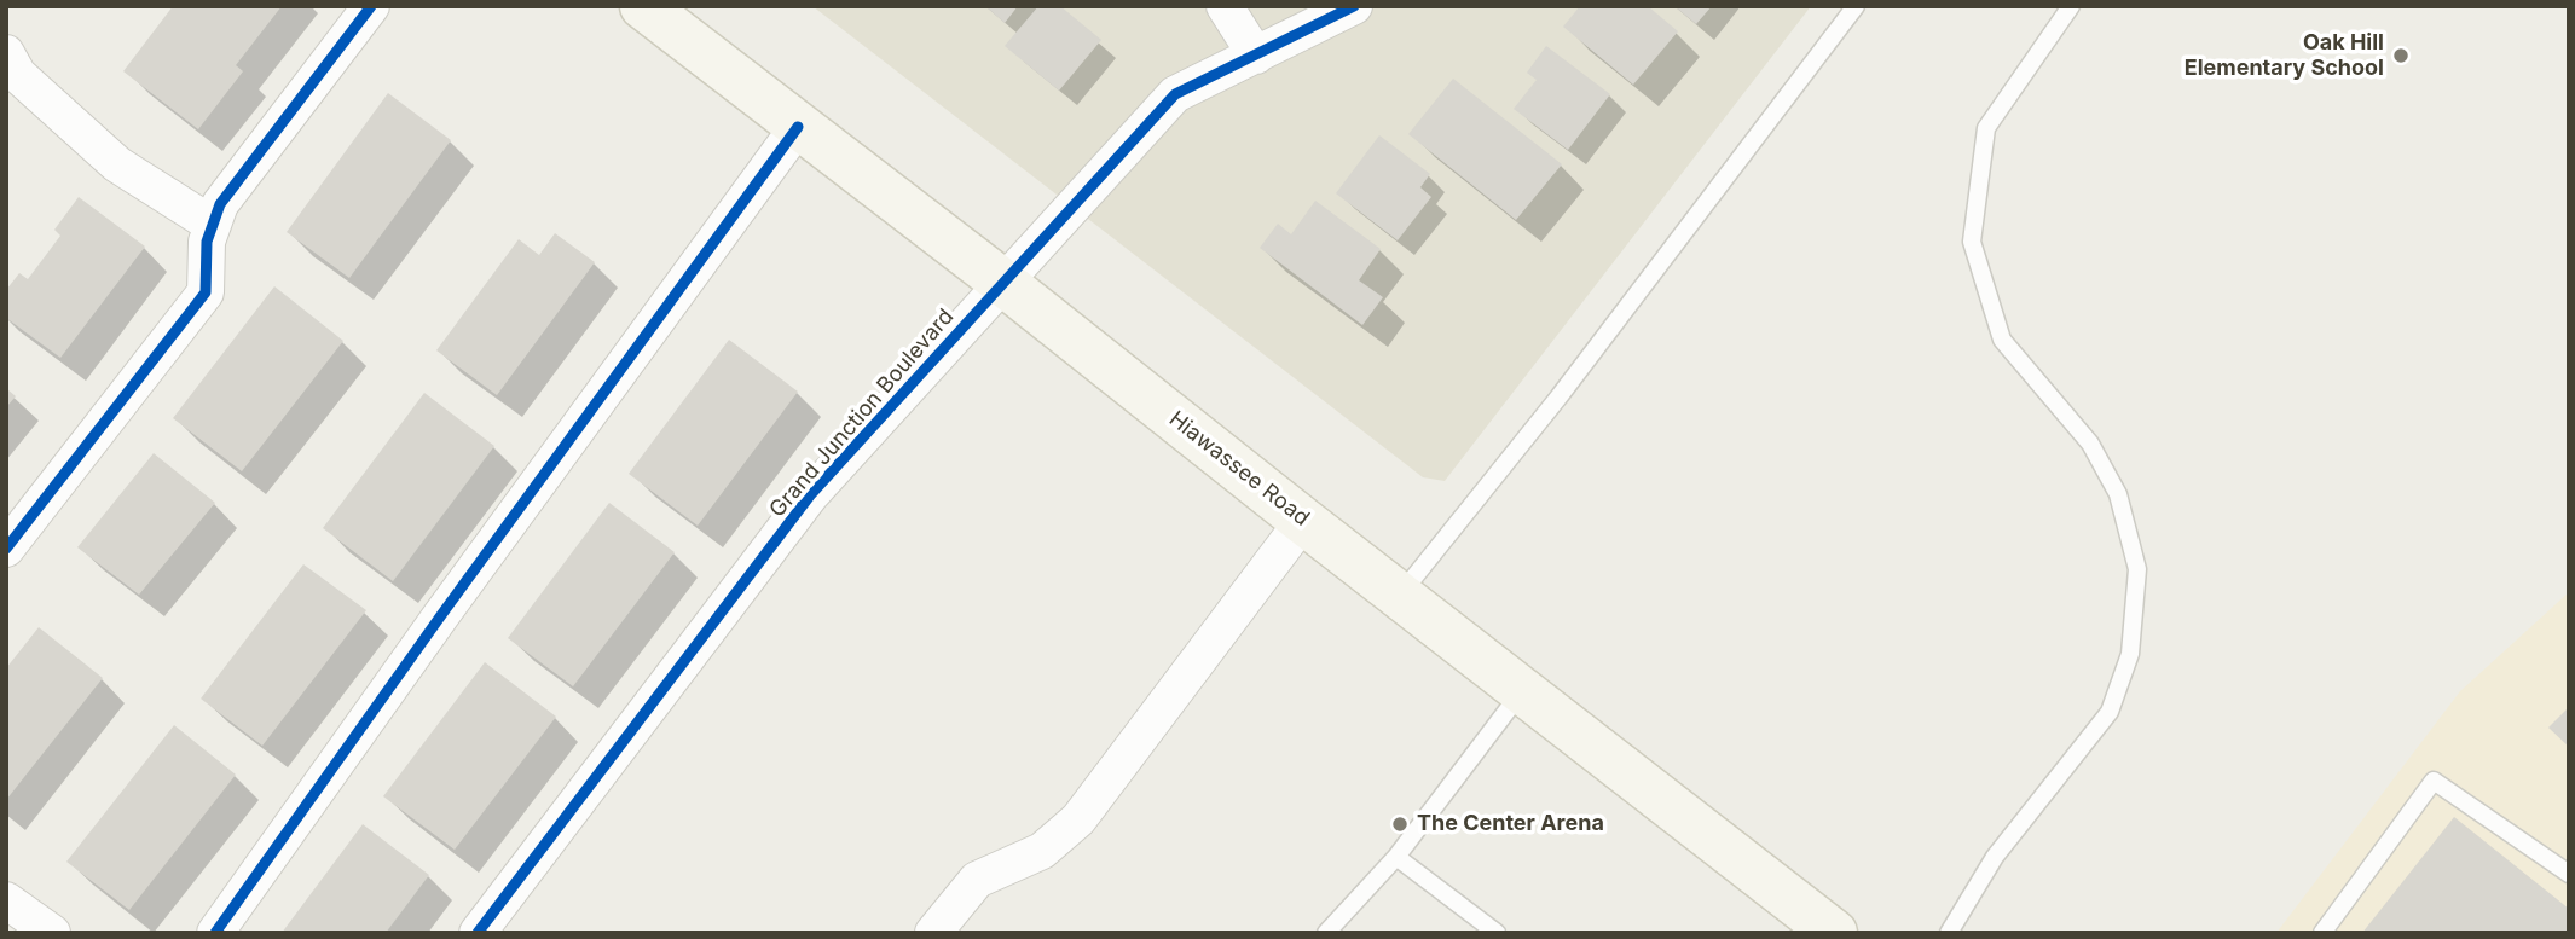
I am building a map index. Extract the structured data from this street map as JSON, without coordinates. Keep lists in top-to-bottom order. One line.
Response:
{"streets":{"main road":["Hiawassee Road"],"street":["Grand Junction Boulevard"]},"crossings":[["Grand Junction Boulevard","Hiawassee Road"]],"places":["Oak Hill Elementary School","The Center Arena"]}
